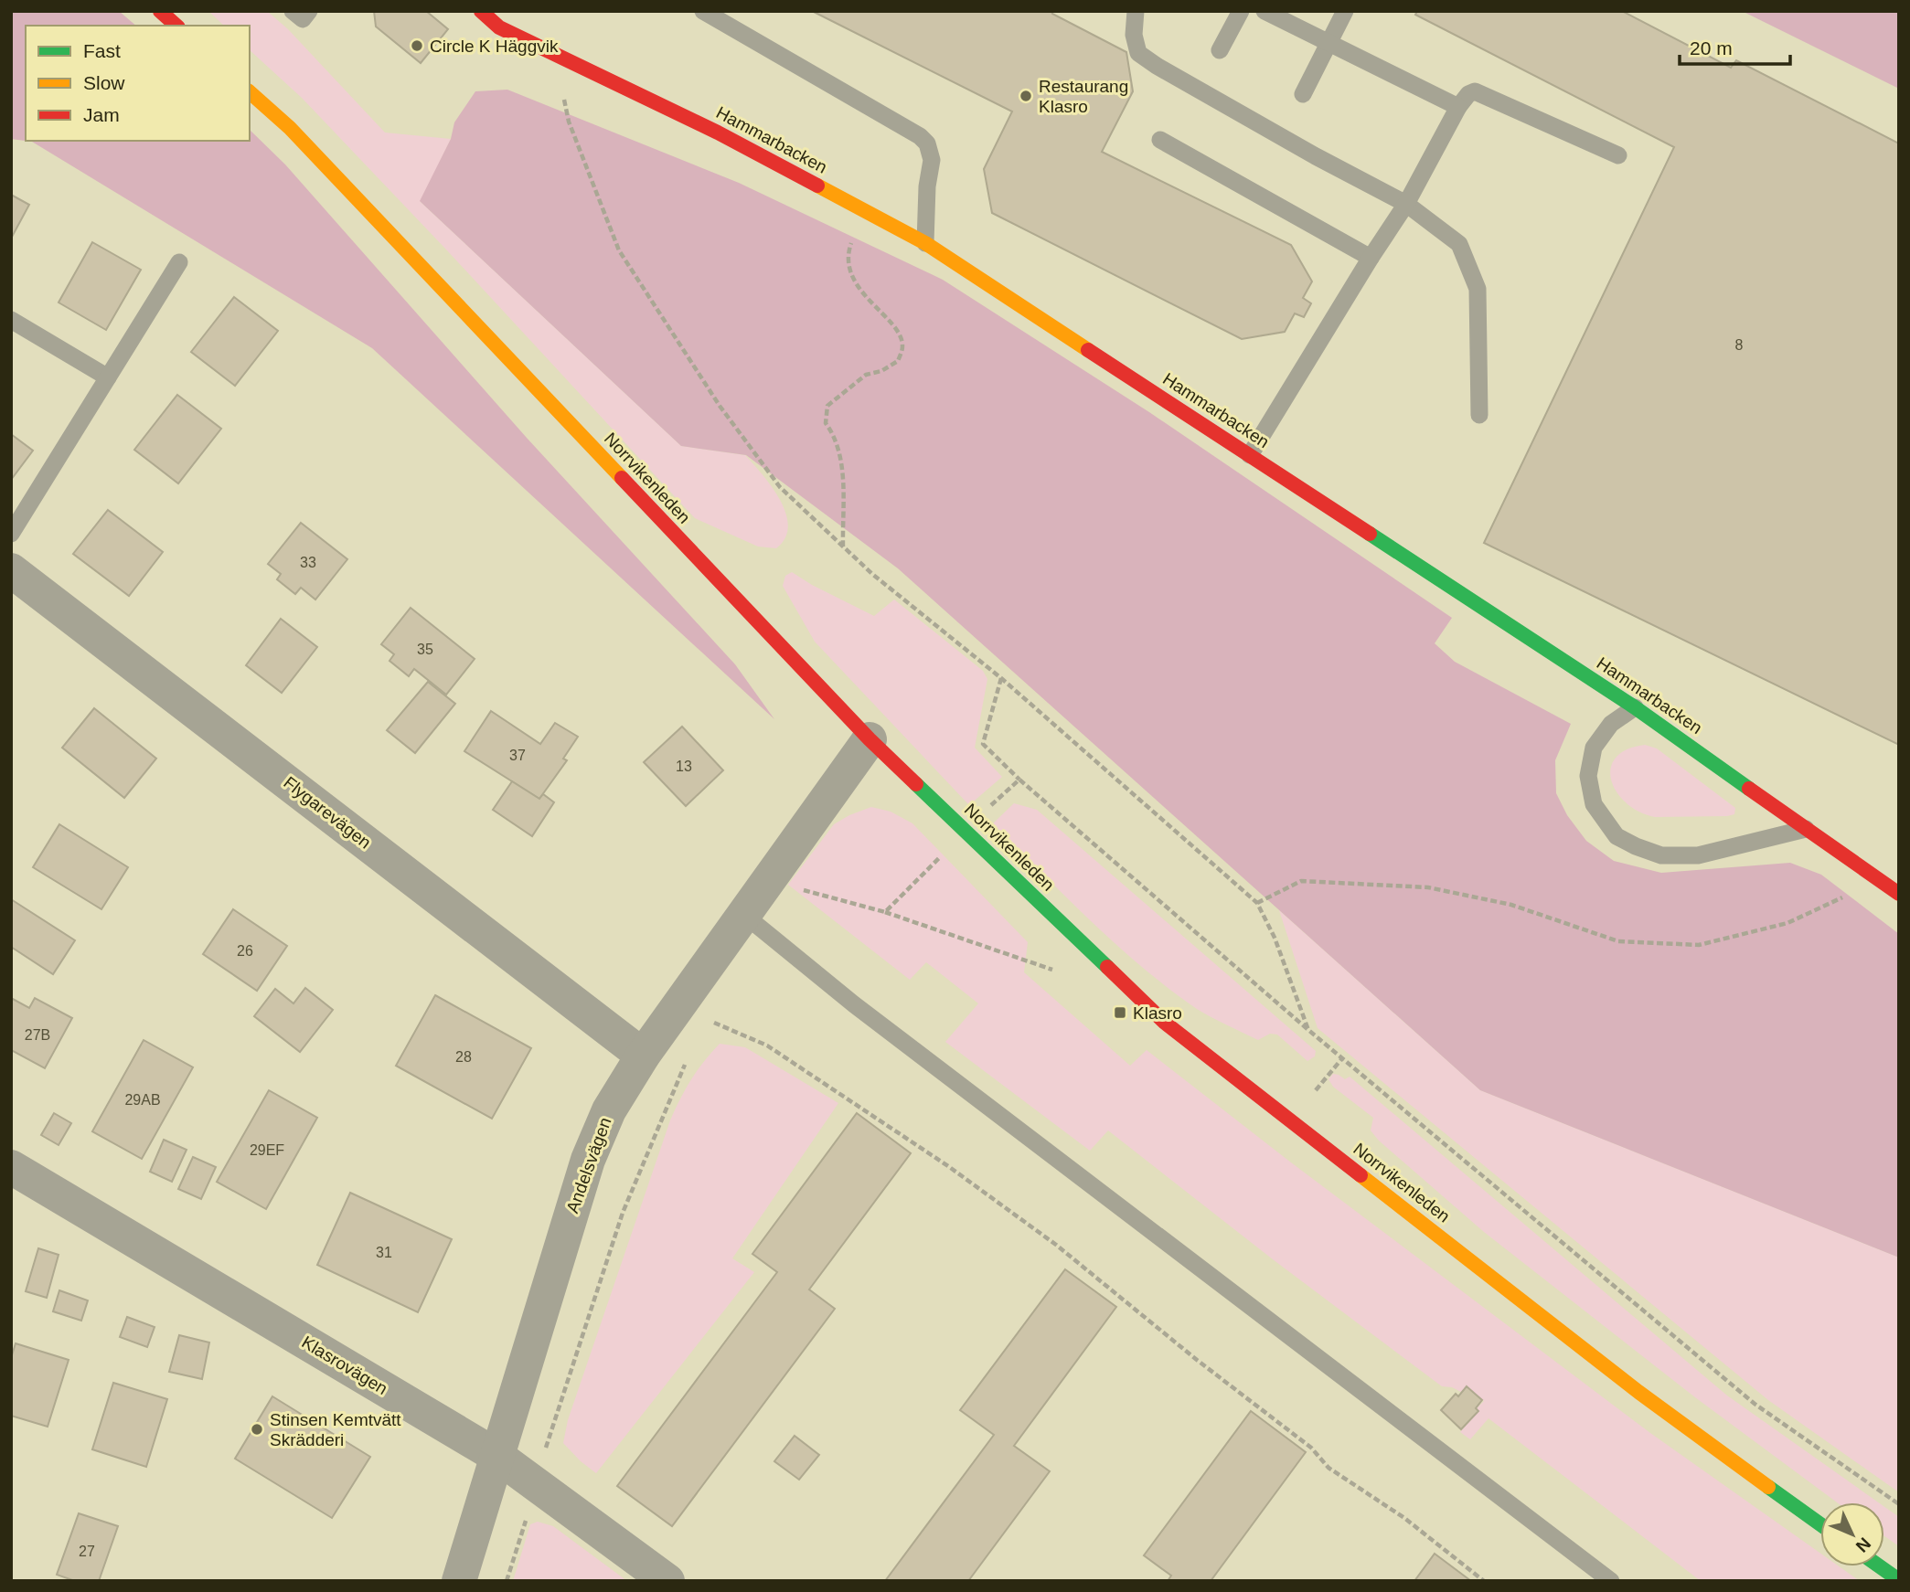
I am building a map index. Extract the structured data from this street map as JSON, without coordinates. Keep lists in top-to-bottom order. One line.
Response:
{"streets":{"main road":["Hammarbacken","Norrvikenleden"],"street":["Flygarevägen","Andelsvägen","Klasrovägen"]},"crossings":[["Norrvikenleden","Andelsvägen"],["Flygarevägen","Andelsvägen"],["Andelsvägen","Klasrovägen"]],"places":{"other":["Circle K Häggvik","Restaurang Klasro","Stinsen Kemtvätt Skrädderi"],"transit":["Klasro"]},"house_numbers":["8","33","35","37","13","26","27B","28","29AB","29EF","31","27"],"legend":["Fast","Slow","Jam"],"scale_bar":"20 m","north":"bottom right"}
